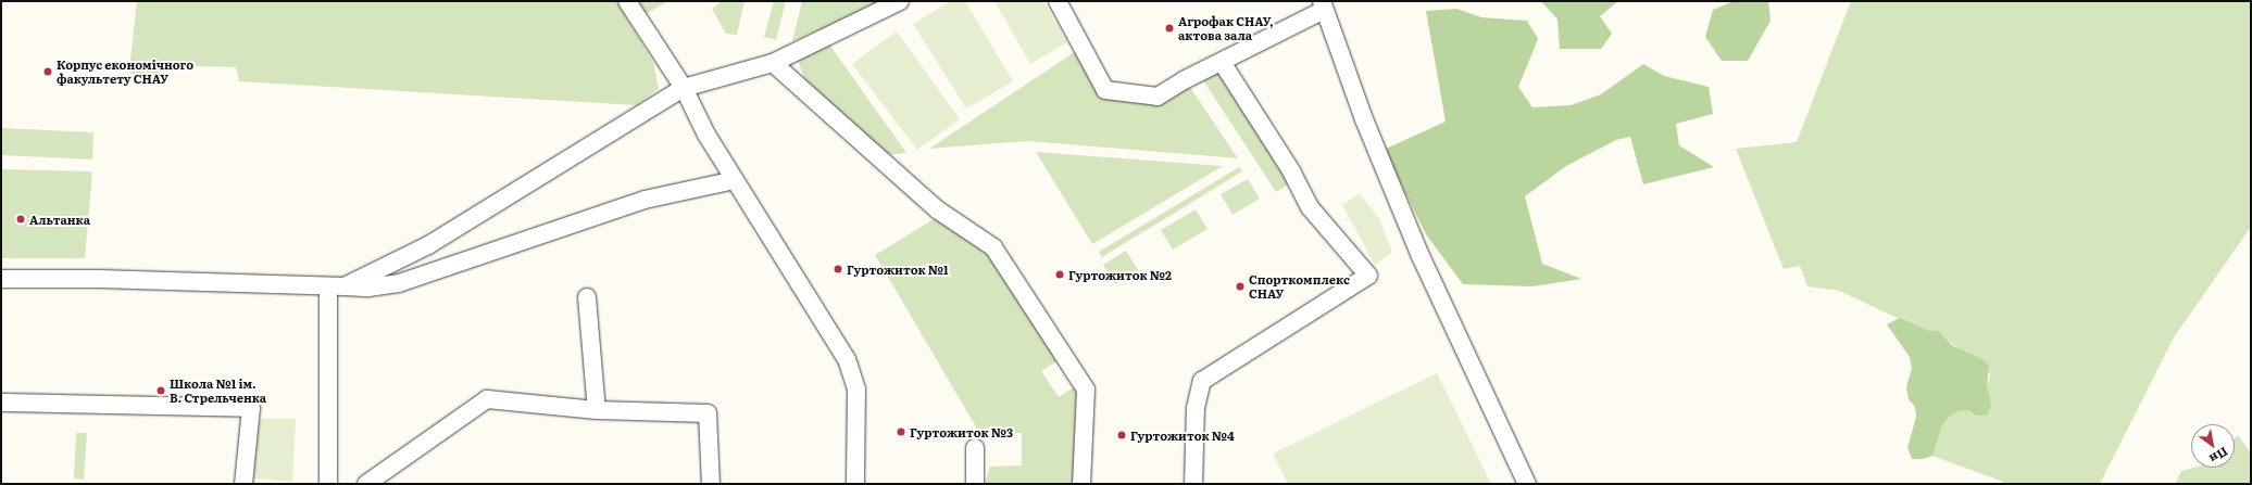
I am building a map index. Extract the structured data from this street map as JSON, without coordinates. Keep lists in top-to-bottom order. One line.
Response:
{"places":["Агрофак СНАУ, актова зала","Корпус економічного факультету СНАУ","Альтанка","Гуртожиток №1","Гуртожиток №2","Спорткомплекс СНАУ","Школа №1 ім. В. Стрельченка","Гуртожиток №3","Гуртожиток №4"],"north":"bottom right"}
